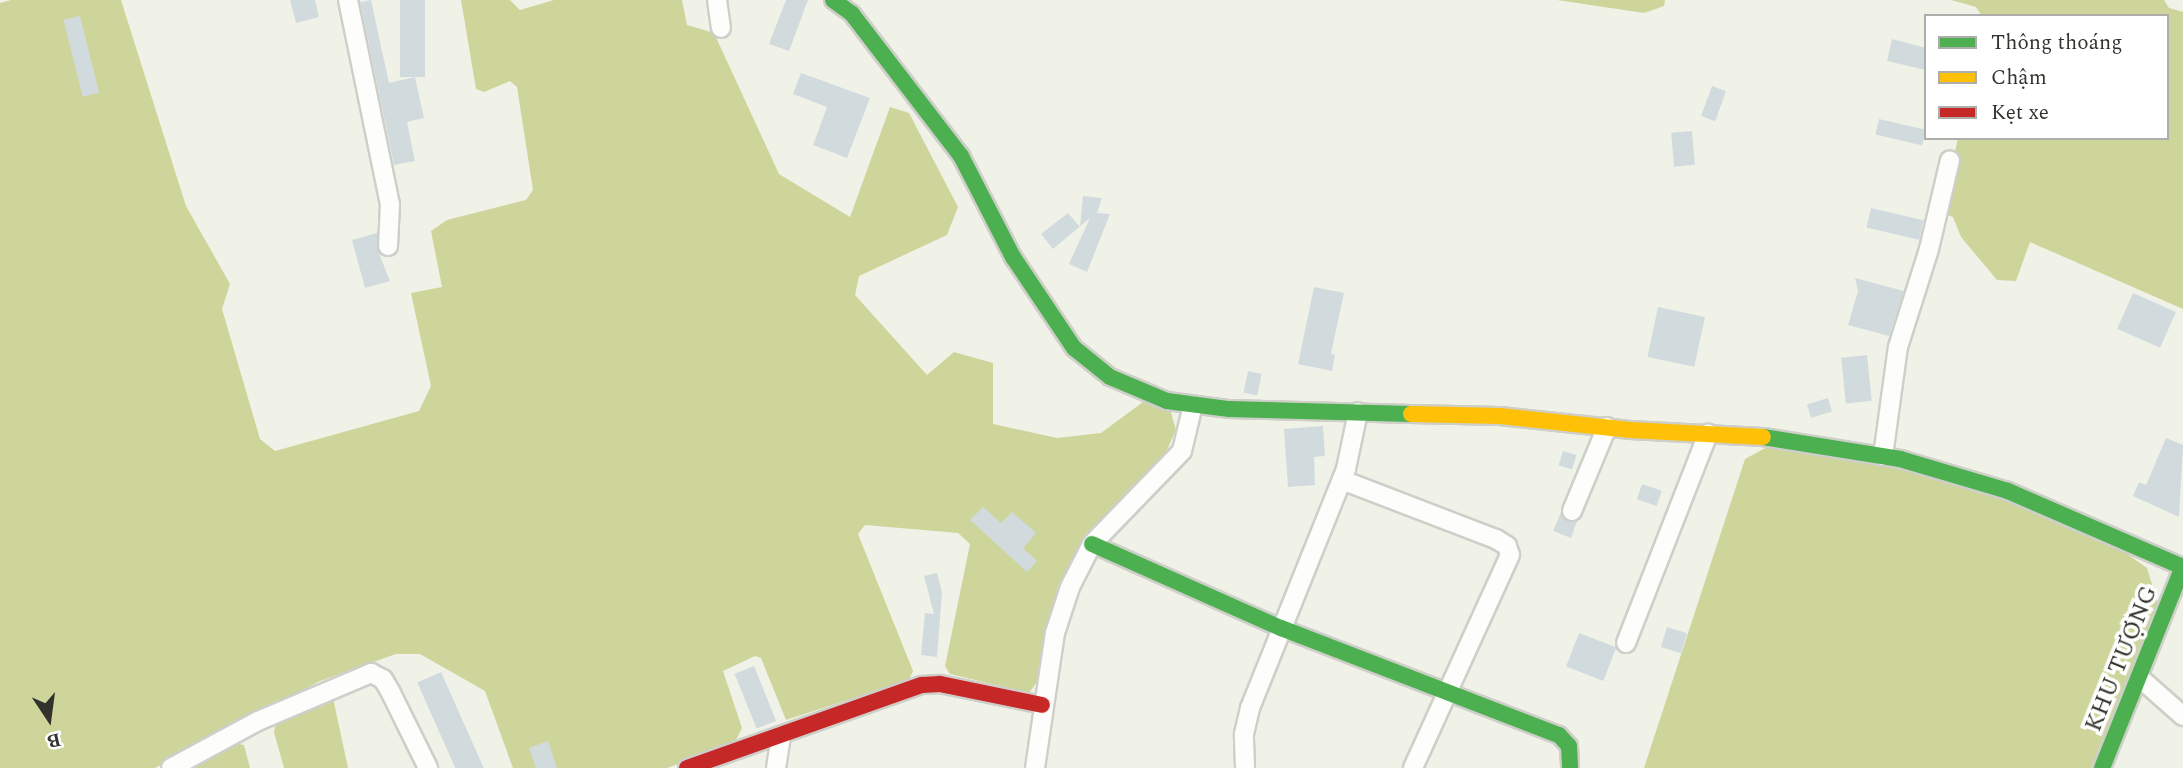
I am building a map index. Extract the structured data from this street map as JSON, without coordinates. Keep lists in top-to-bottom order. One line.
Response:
{"streets":{"street":["KHU TƯỢNG"]},"legend":["Thông thoáng","Chậm","Kẹt xe"],"north":"bottom"}
